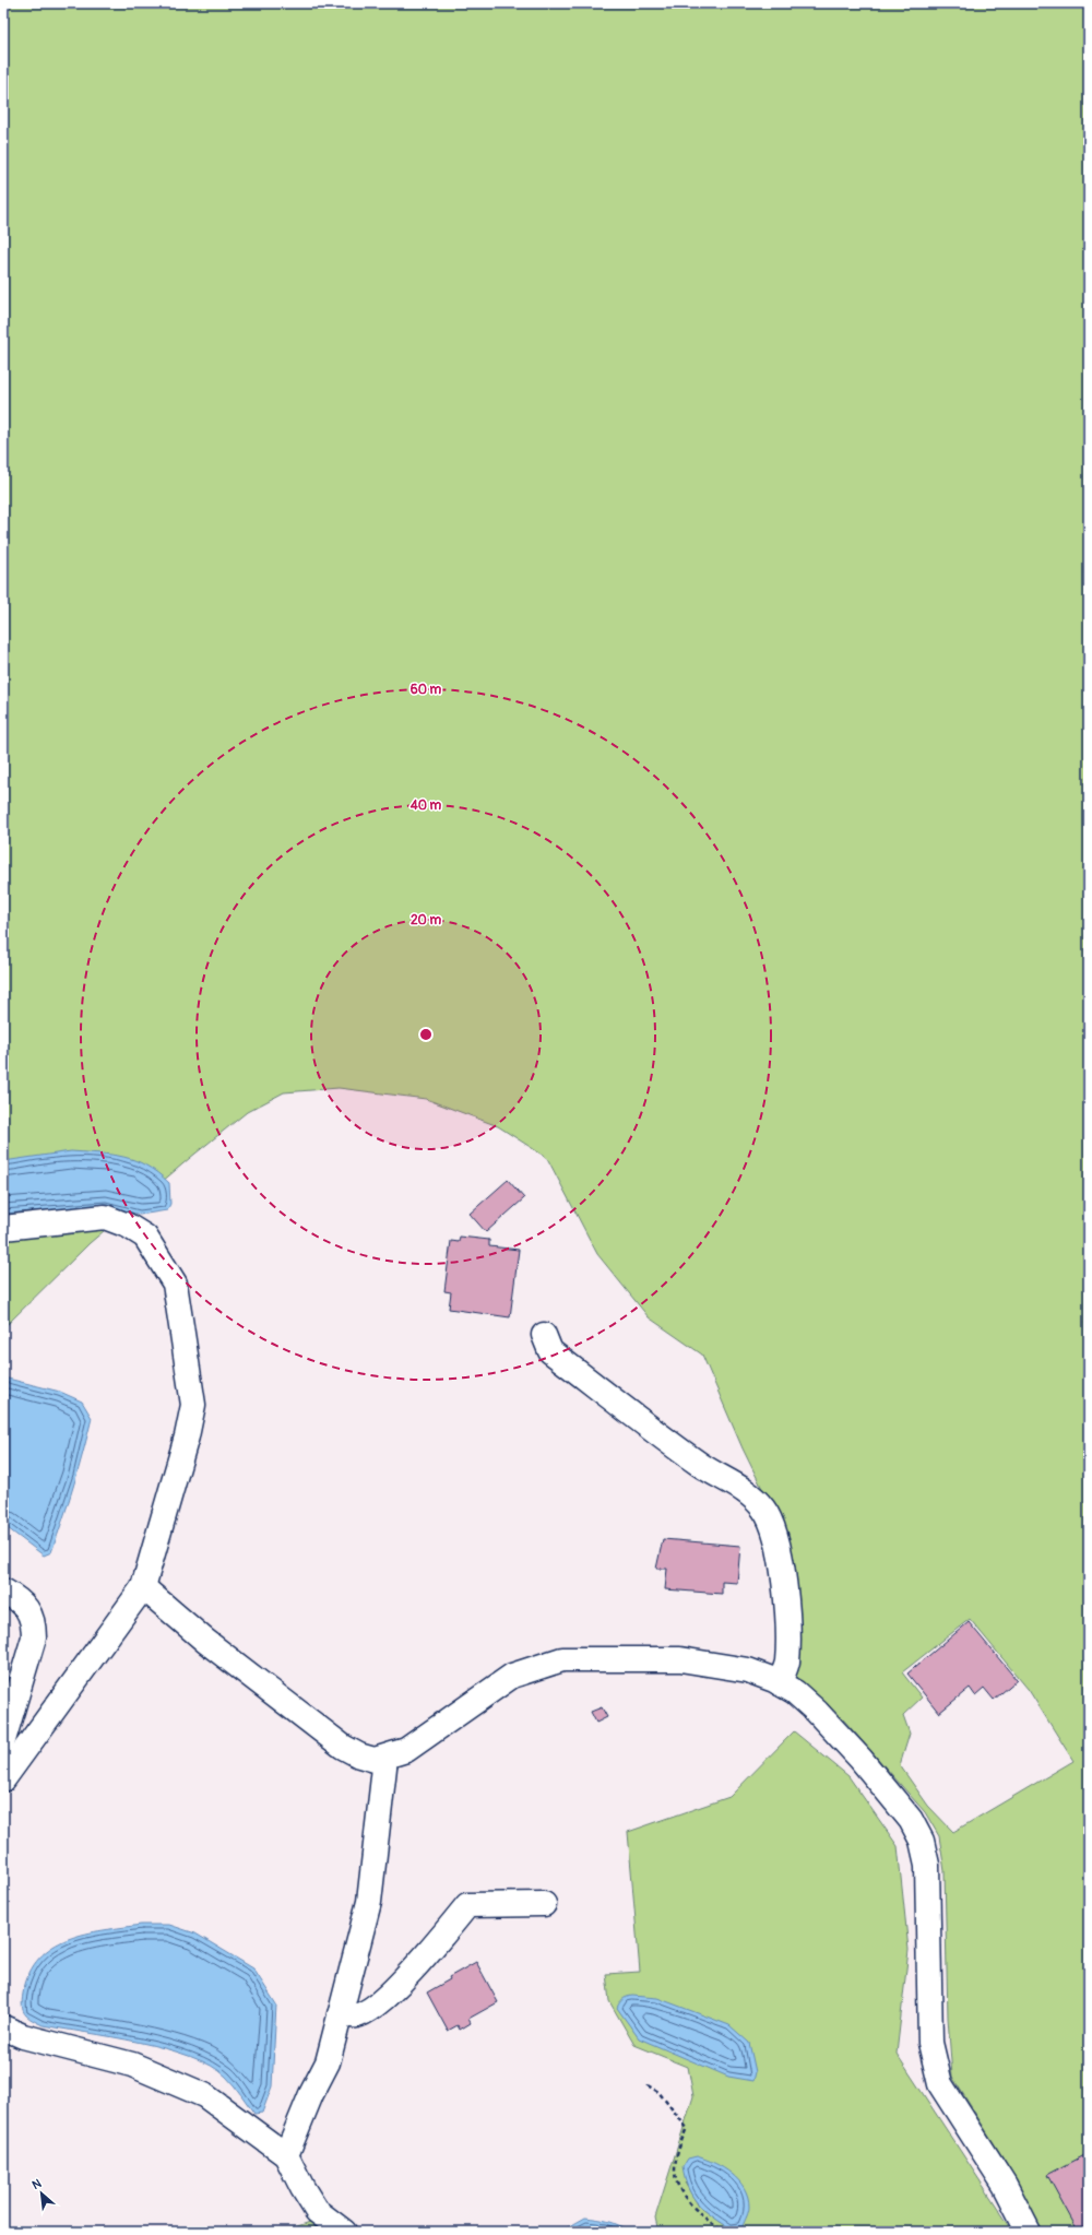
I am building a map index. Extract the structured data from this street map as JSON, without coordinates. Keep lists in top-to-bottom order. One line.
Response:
{"north":"top left","rings":["60 m","40 m","20 m"]}
